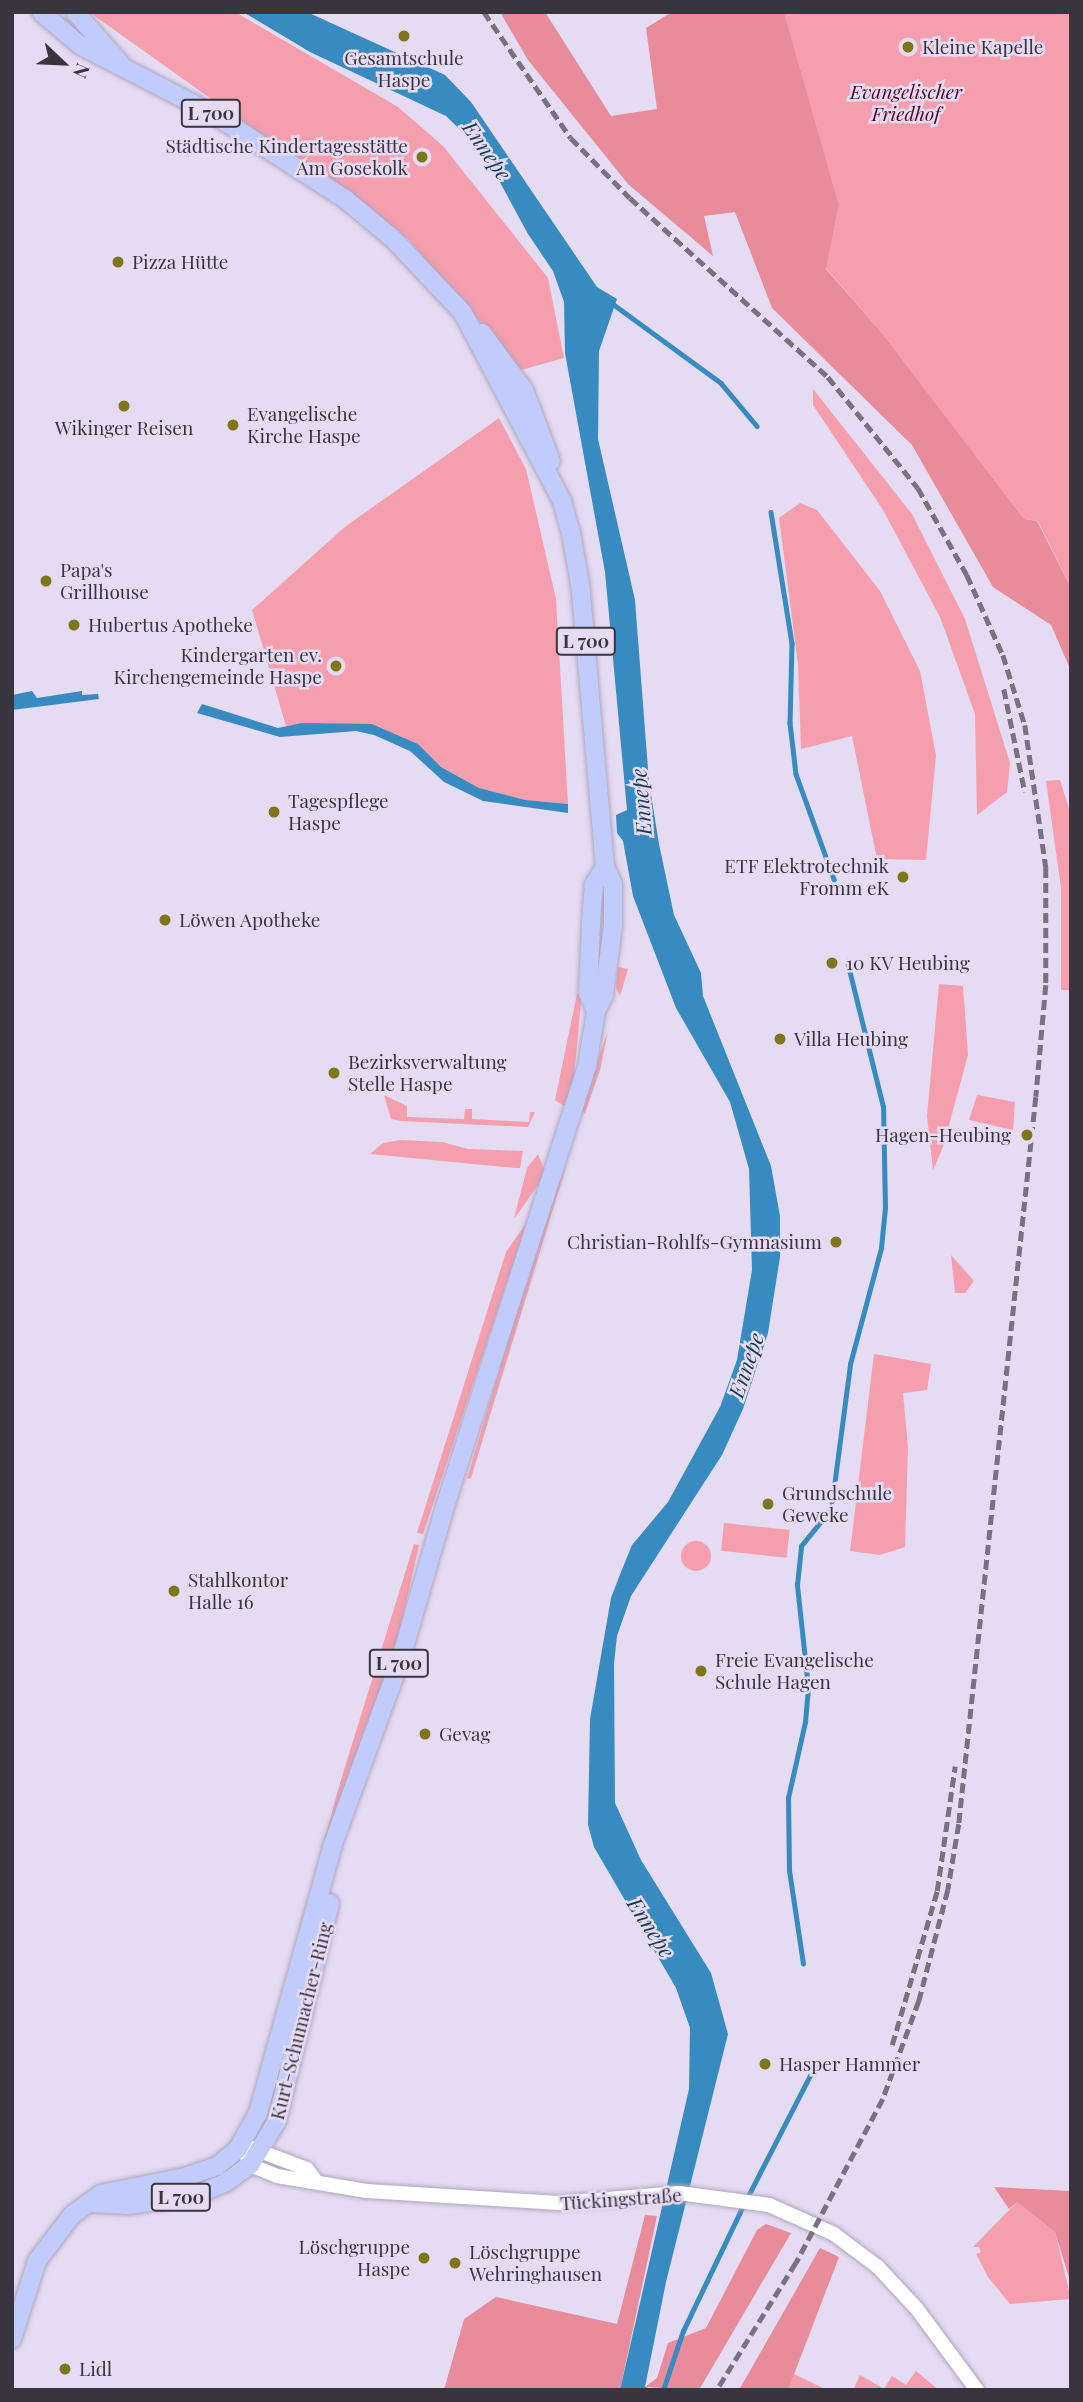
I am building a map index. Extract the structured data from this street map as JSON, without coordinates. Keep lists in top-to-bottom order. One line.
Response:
{"streets":{"main road":["L 700","Kurt-Schumacher-Ring"],"street":["Tückingstraße"]},"crossings":[["L 700","Kurt-Schumacher-Ring"],["Kurt-Schumacher-Ring","Tückingstraße"]],"water":["Ennepe"],"parks":["Evangelischer Friedhof"],"places":["Gesamtschule Haspe","Kleine Kapelle","Städtische Kindertagesstätte Am Gosekolk","Pizza Hütte","Wikinger Reisen","Evangelische Kirche Haspe","Papa's Grillhouse","Hubertus Apotheke","Kindergarten ev. Kirchengemeinde Haspe","Tagespflege Haspe","ETF Elektrotechnik Fromm eK","Löwen Apotheke","10 KV Heubing","Villa Heubing","Bezirksverwaltung Stelle Haspe","Hagen-Heubing","Christian-Rohlfs-Gymnasium","Grundschule Geweke","Stahlkontor Halle 16","Freie Evangelische Schule Hagen","Gevag","Hasper Hammer","Löschgruppe Haspe","Löschgruppe Wehringhausen","Lidl"],"north":"bottom right"}
